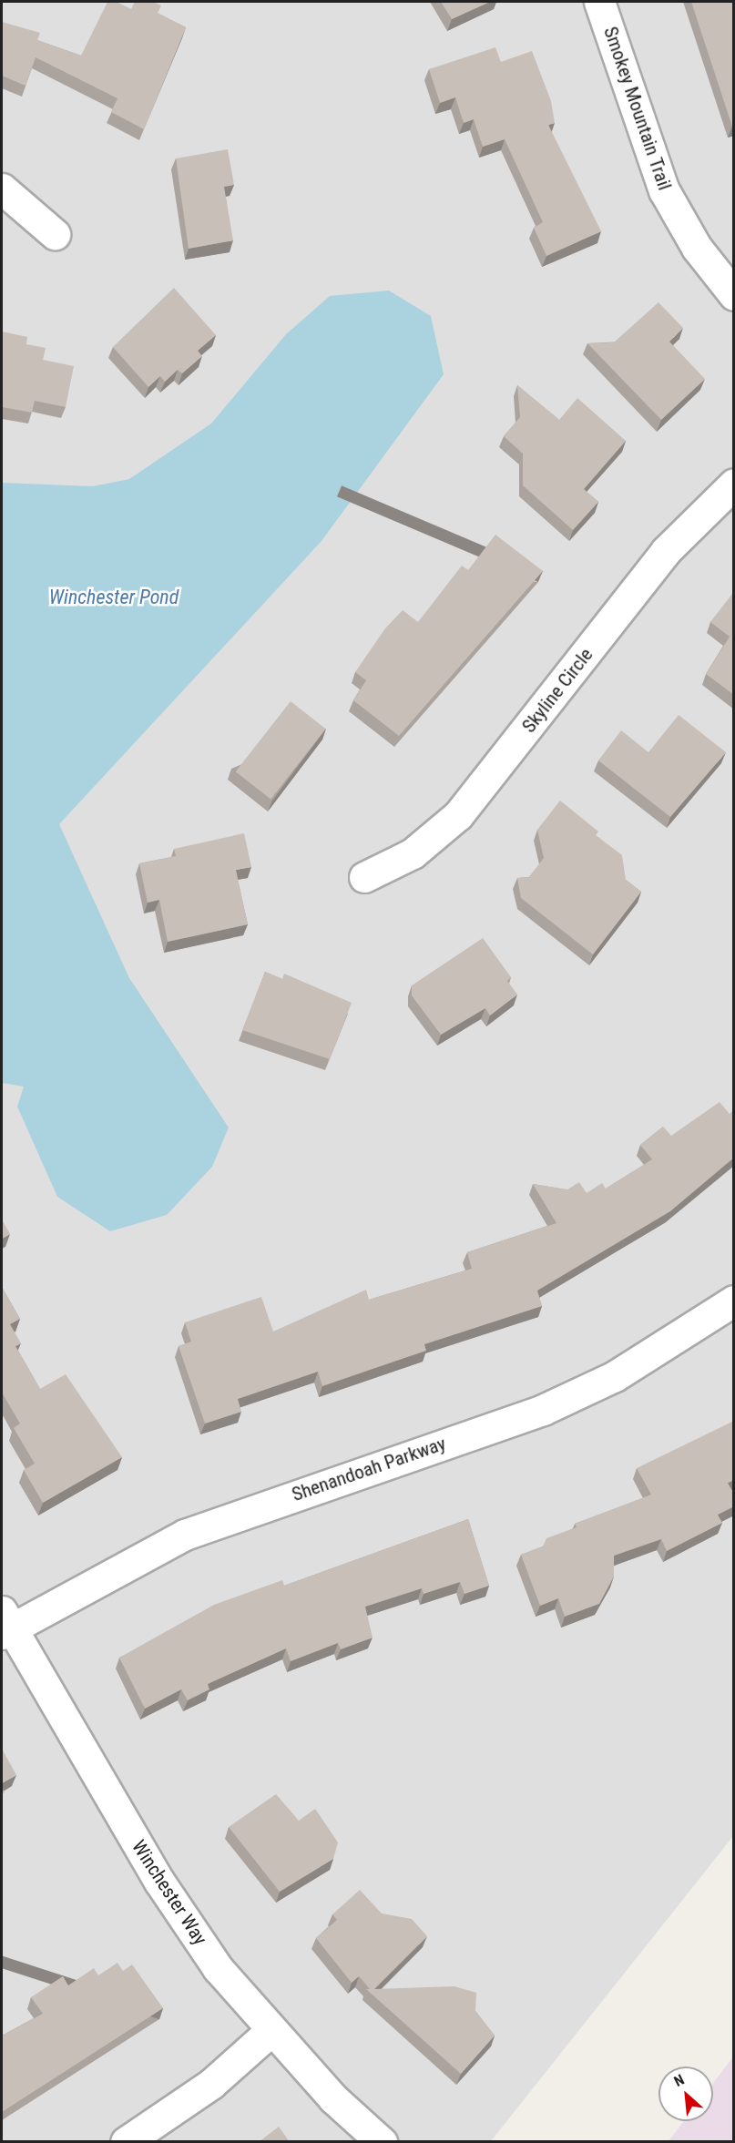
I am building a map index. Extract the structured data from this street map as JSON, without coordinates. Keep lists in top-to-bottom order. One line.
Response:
{"streets":{"street":["Smokey Mountain Trail","Skyline Circle","Shenandoah Parkway","Winchester Way"]},"crossings":[["Shenandoah Parkway","Winchester Way"]],"water":["Winchester Pond"],"north":"top left"}
